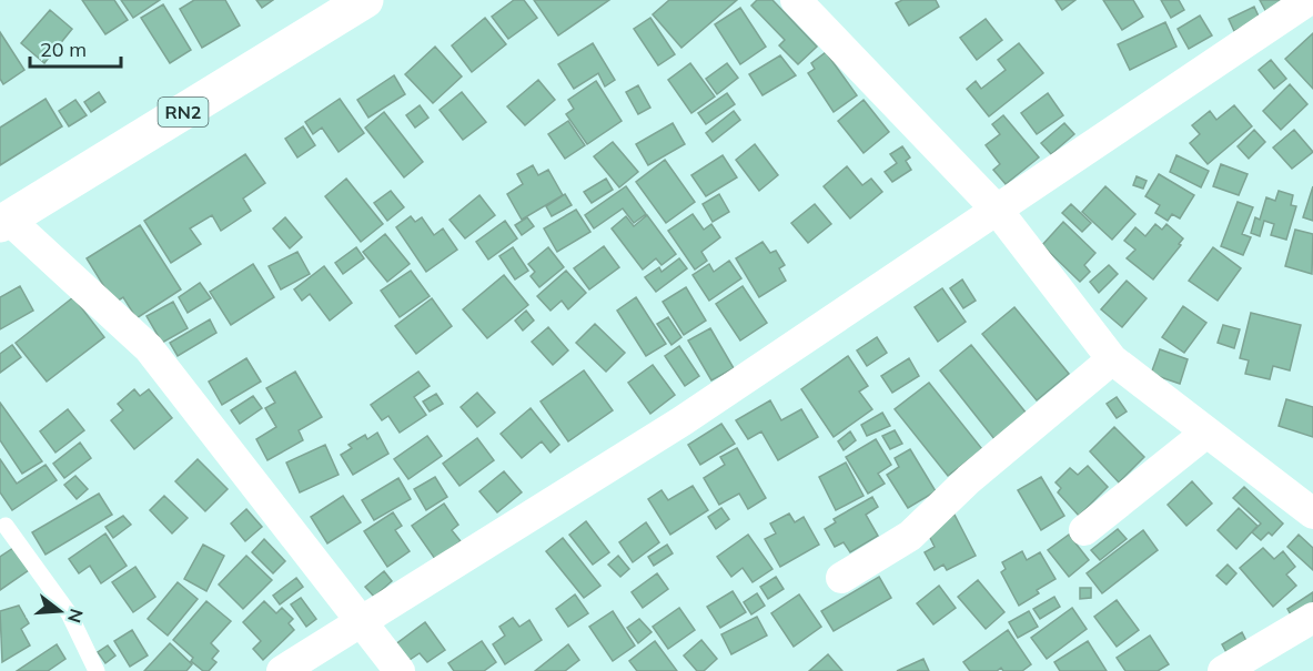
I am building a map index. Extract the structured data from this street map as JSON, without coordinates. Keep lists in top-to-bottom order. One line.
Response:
{"streets":{"highway":["RN2"]},"scale_bar":"20 m","north":"right"}
